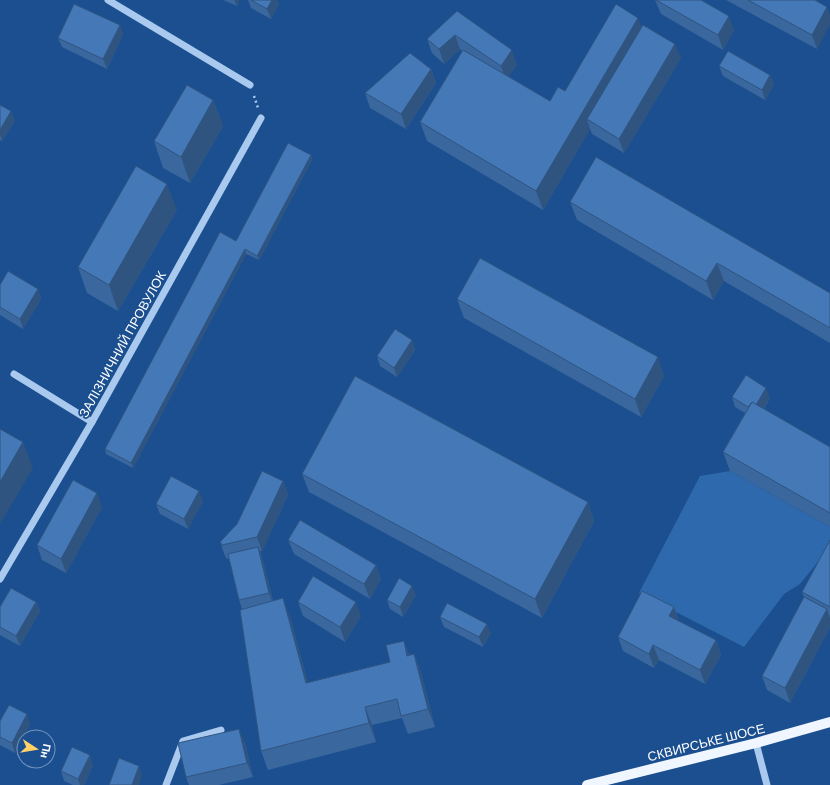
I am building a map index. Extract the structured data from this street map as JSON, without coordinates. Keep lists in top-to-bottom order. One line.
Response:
{"streets":{"main road":["СКВИРСЬКЕ ШОСЕ"],"street":["ЗАЛІЗНИЧНИЙ ПРОВУЛОК"]},"north":"right"}
